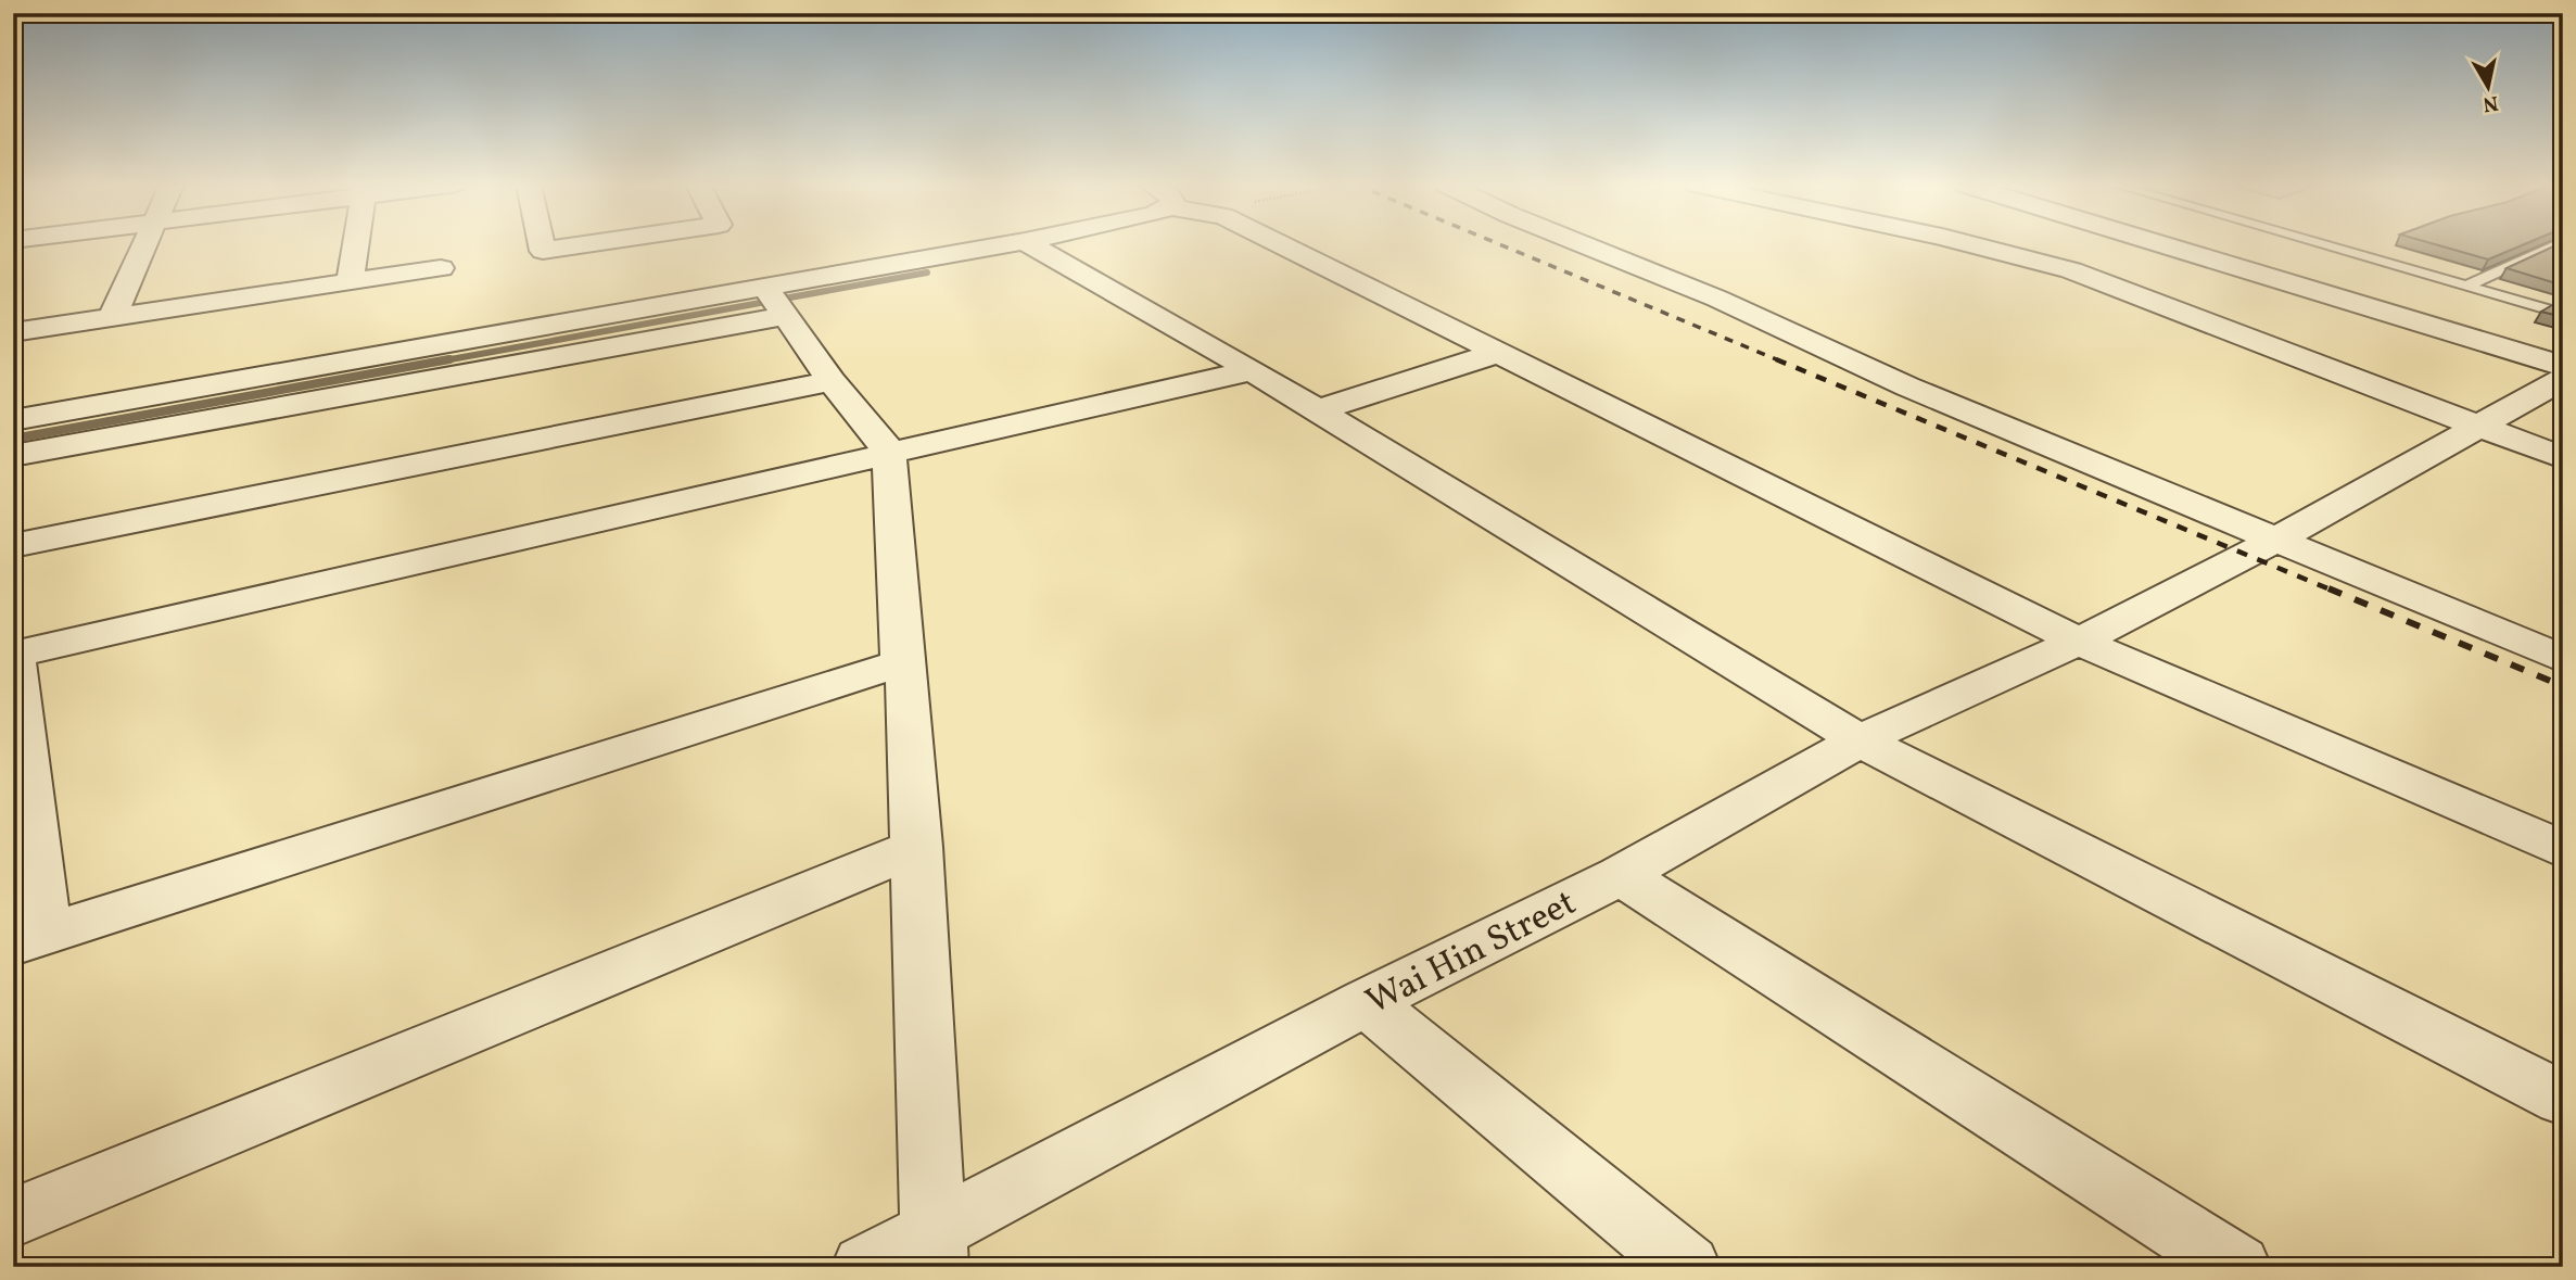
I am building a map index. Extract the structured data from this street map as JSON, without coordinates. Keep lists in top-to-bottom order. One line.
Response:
{"streets":{"street":["Wai Hin Street"]},"north":"bottom"}
